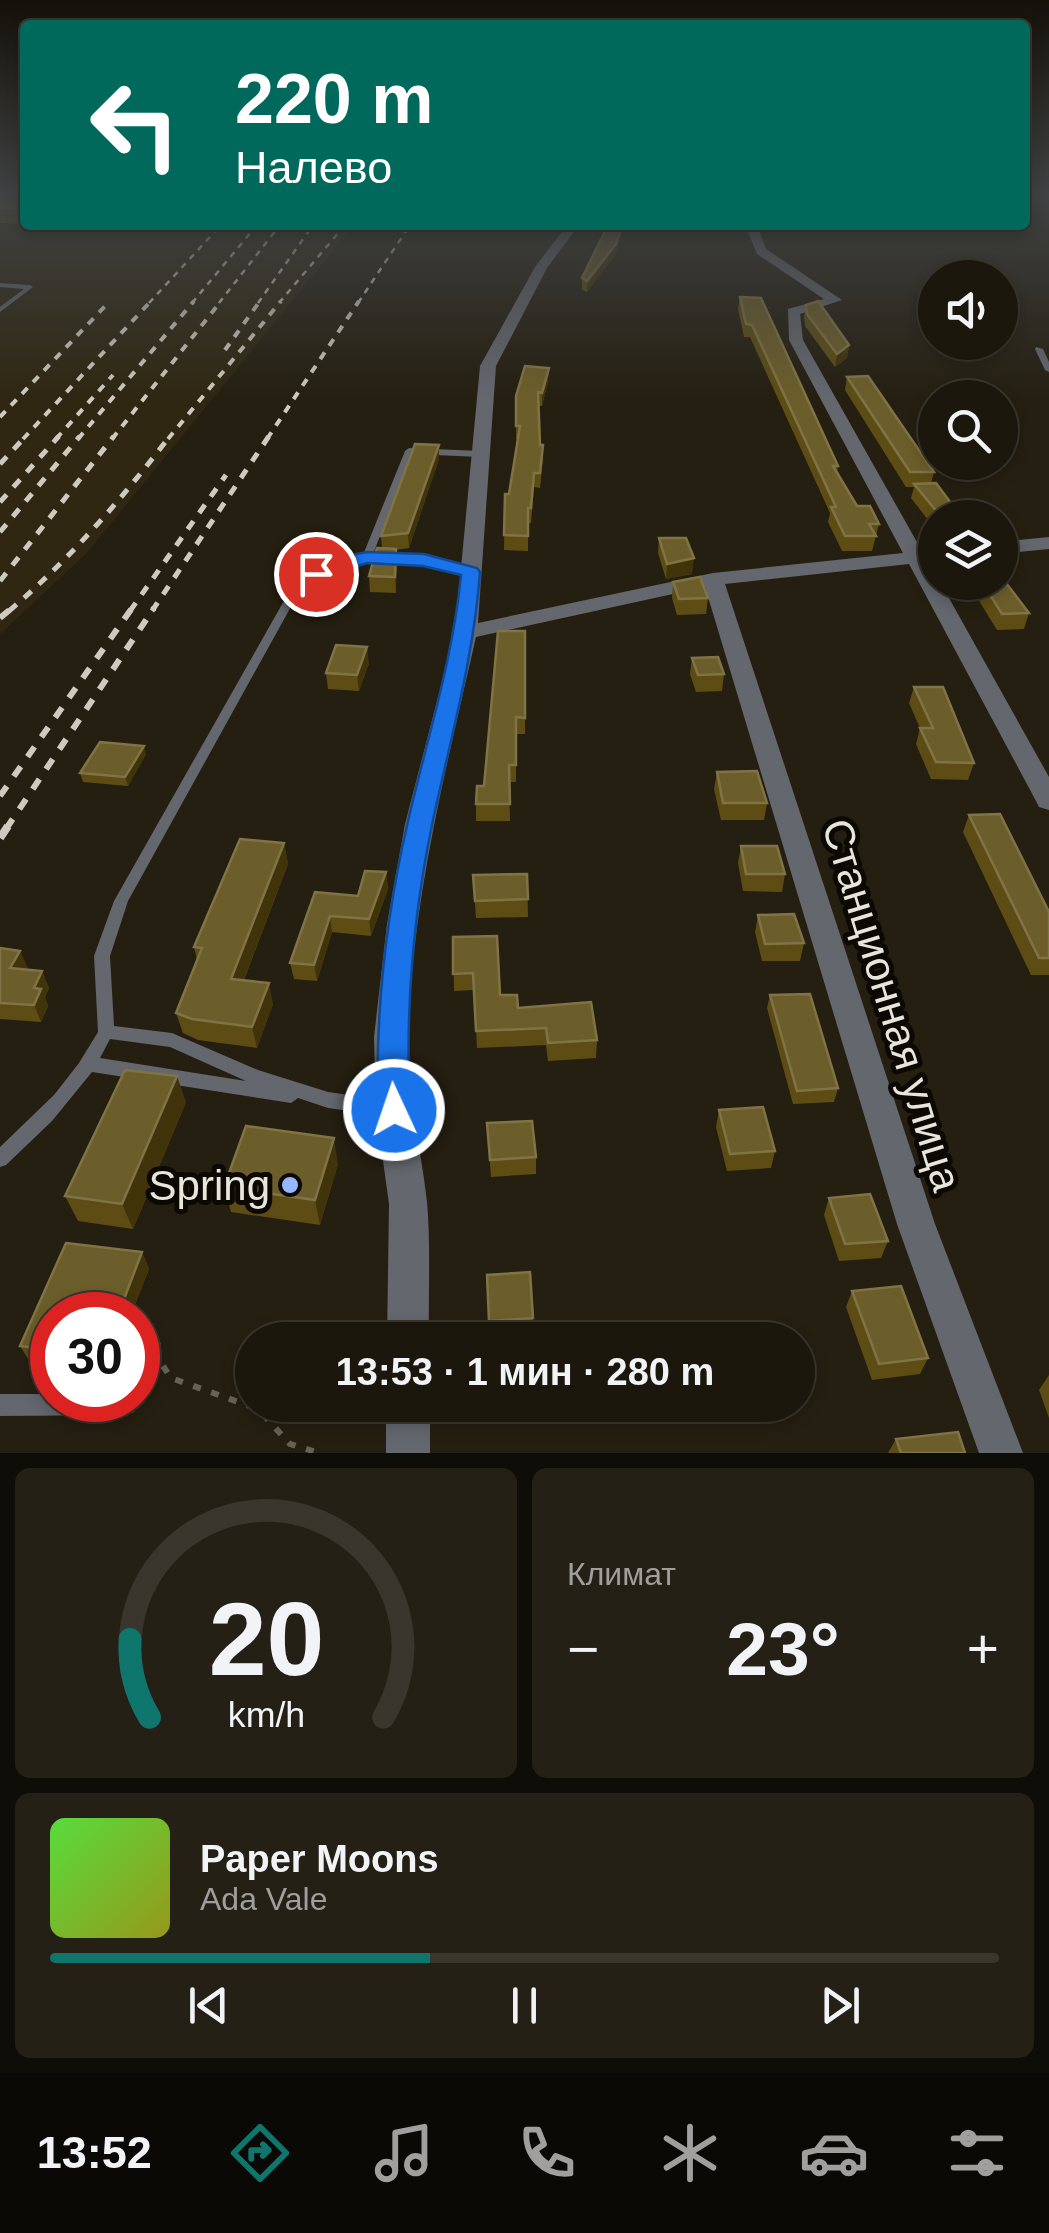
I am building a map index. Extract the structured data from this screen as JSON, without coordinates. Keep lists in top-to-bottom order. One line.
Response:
{"streets":{"street":["Станционная улица"]},"places":["Spring"],"page":{"turn":["220 m","Налево"],"limit":"30","trip":"13:53 · 1 мин · 280 m","tile":"Климат","heat":["−","23°","+"],"song":["Paper Moons","Ada Vale"],"tabs":"13:52","gauge":["20","km/h"]}}
